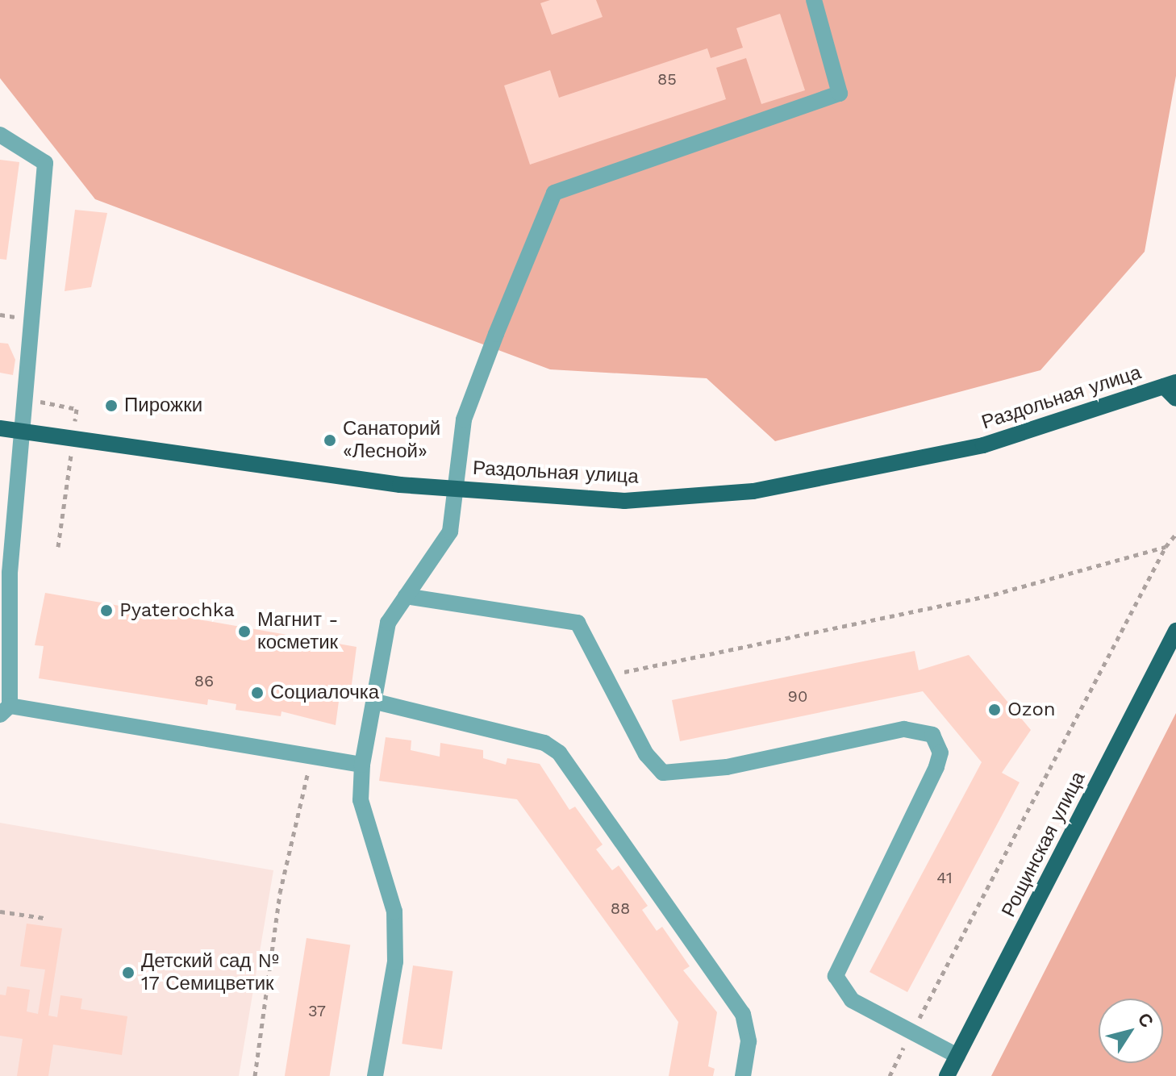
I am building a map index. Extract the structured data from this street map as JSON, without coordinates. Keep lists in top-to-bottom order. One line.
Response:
{"streets":{"main road":["Раздольная улица","Рощинская улица"]},"places":["Пирожки","Санаторий «Лесной»","Pyaterochka","Магнит - косметик","Социалочка","Ozon","Детский сад № 17 Семицветик"],"house_numbers":["85","86","90","41","88","37"],"north":"top right"}
